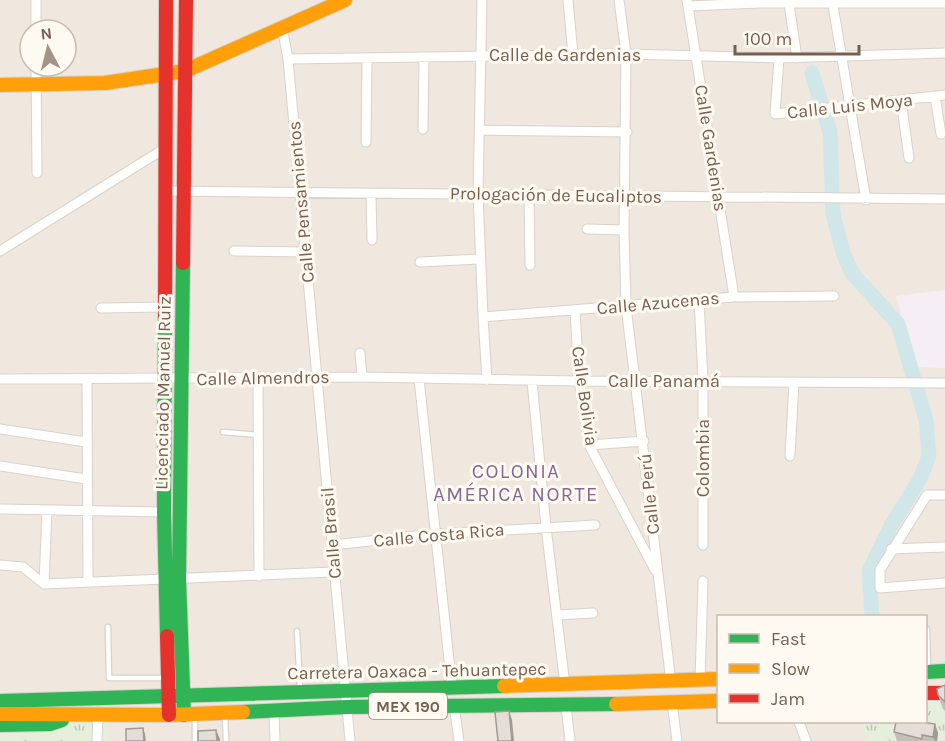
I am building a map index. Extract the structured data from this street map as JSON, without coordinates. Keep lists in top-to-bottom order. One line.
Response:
{"streets":{"street":["Calle de Gardenias","Calle Luis Moya","Calle Gardenias","Prologación de Eucaliptos","Calle Pensamientos","Calle Azucenas","Calle Almendros","Calle Panamá","Licenciado Manuel Ruiz","Calle Bolivia","Colombia","Calle Perú","Calle Brasil","Calle Costa Rica","Carretera Oaxaca - Tehuantepec","MEX 190"]},"crossings":[["Calle de Gardenias","Calle Luis Moya"],["Calle de Gardenias","Calle Gardenias"],["Calle de Gardenias","Calle Pensamientos"],["Calle de Gardenias","Calle Perú"],["Calle Gardenias","Prologación de Eucaliptos"],["Calle Gardenias","Calle Azucenas"],["Prologación de Eucaliptos","Calle Pensamientos"],["Prologación de Eucaliptos","Licenciado Manuel Ruiz"],["Prologación de Eucaliptos","Calle Perú"],["Calle Pensamientos","Calle Almendros"],["Calle Pensamientos","Calle Brasil"],["Calle Azucenas","Calle Bolivia"],["Calle Azucenas","Colombia"],["Calle Azucenas","Calle Perú"],["Calle Almendros","Calle Panamá"],["Calle Almendros","Licenciado Manuel Ruiz"],["Calle Almendros","Calle Brasil"],["Calle Panamá","Calle Bolivia"],["Calle Panamá","Colombia"],["Calle Panamá","Calle Perú"],["Licenciado Manuel Ruiz","Carretera Oaxaca - Tehuantepec"],["Calle Bolivia","Calle Perú"],["Calle Perú","Carretera Oaxaca - Tehuantepec"],["Calle Brasil","Calle Costa Rica"],["Calle Brasil","Carretera Oaxaca - Tehuantepec"],["Carretera Oaxaca - Tehuantepec","MEX 190"]],"districts":["COLONIA AMÉRICA NORTE"],"legend":["Fast","Slow","Jam"],"scale_bar":"100 m","north":"top"}
